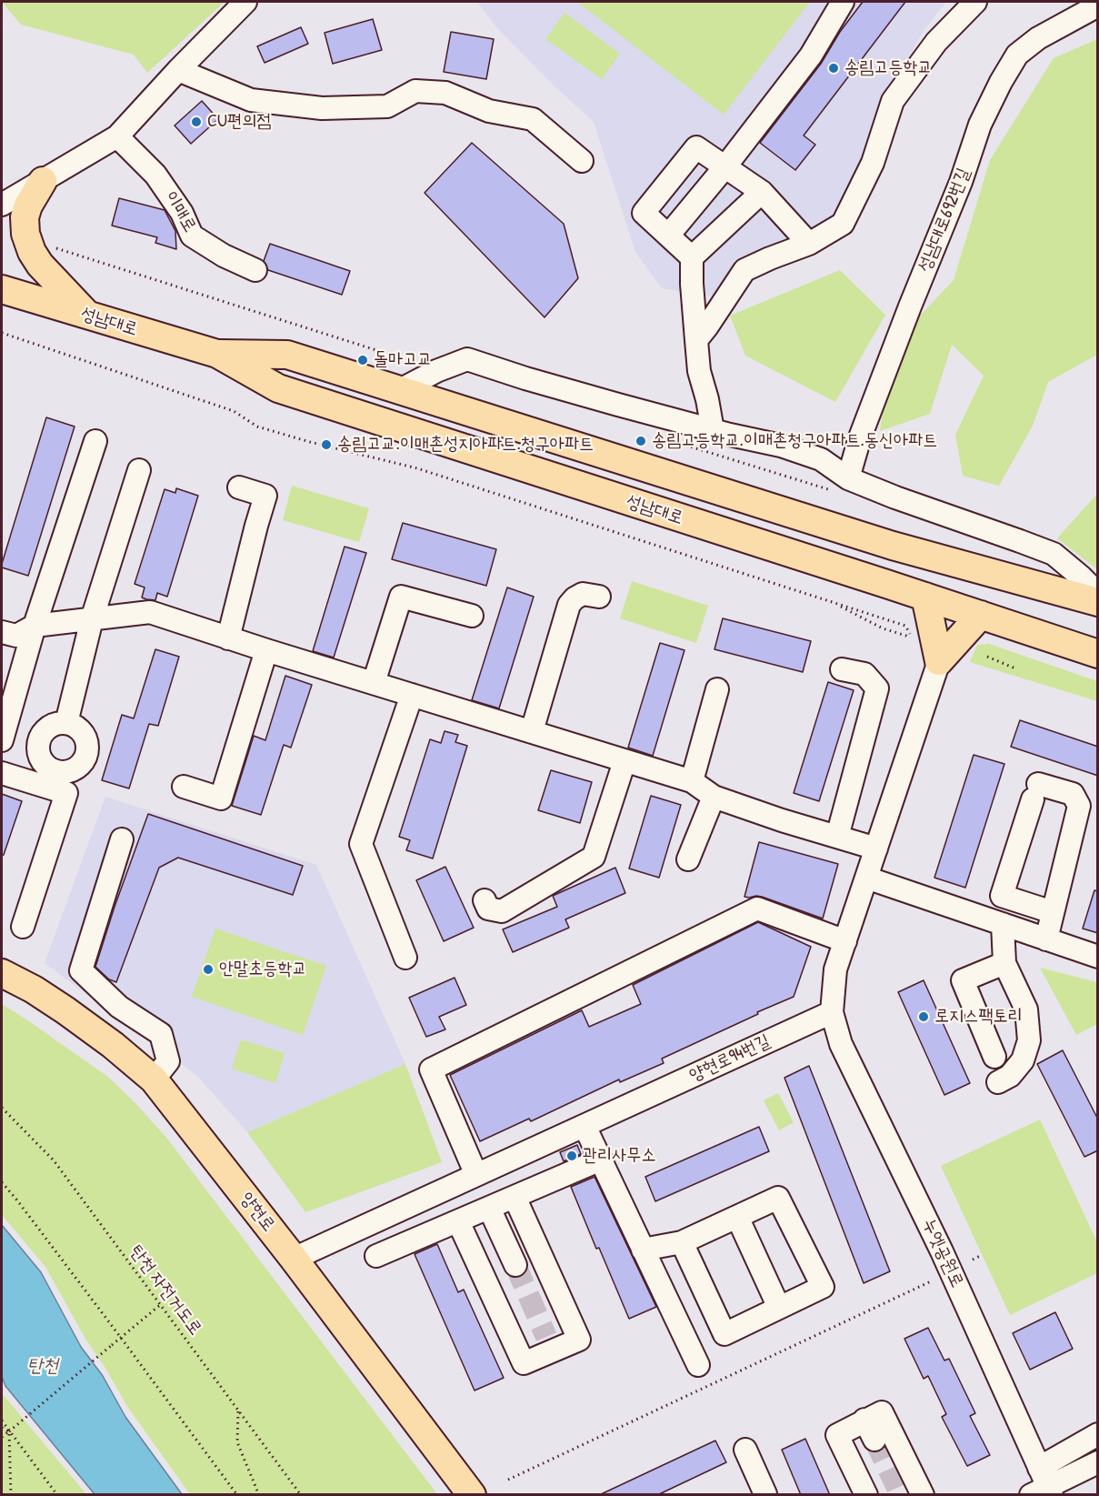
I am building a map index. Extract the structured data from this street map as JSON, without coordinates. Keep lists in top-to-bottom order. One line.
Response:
{"streets":{"main road":["성남대로","양현로"],"street":["이매로","성남대로692번길","양현로94번길","누엣공원로"],"path":["탄천 자전거도로"]},"crossings":[["양현로94번길","양현로"],["양현로94번길","누엣공원로"]],"water":["탄천"],"places":["송림고등학교","CU편의점","돌마고교","송림고등학교.이매촌청구아파트.동신아파트","송림고교.이매촌성지아파트.청구아파트","안말초등학교","로지스팩토리","관리사무소"]}
